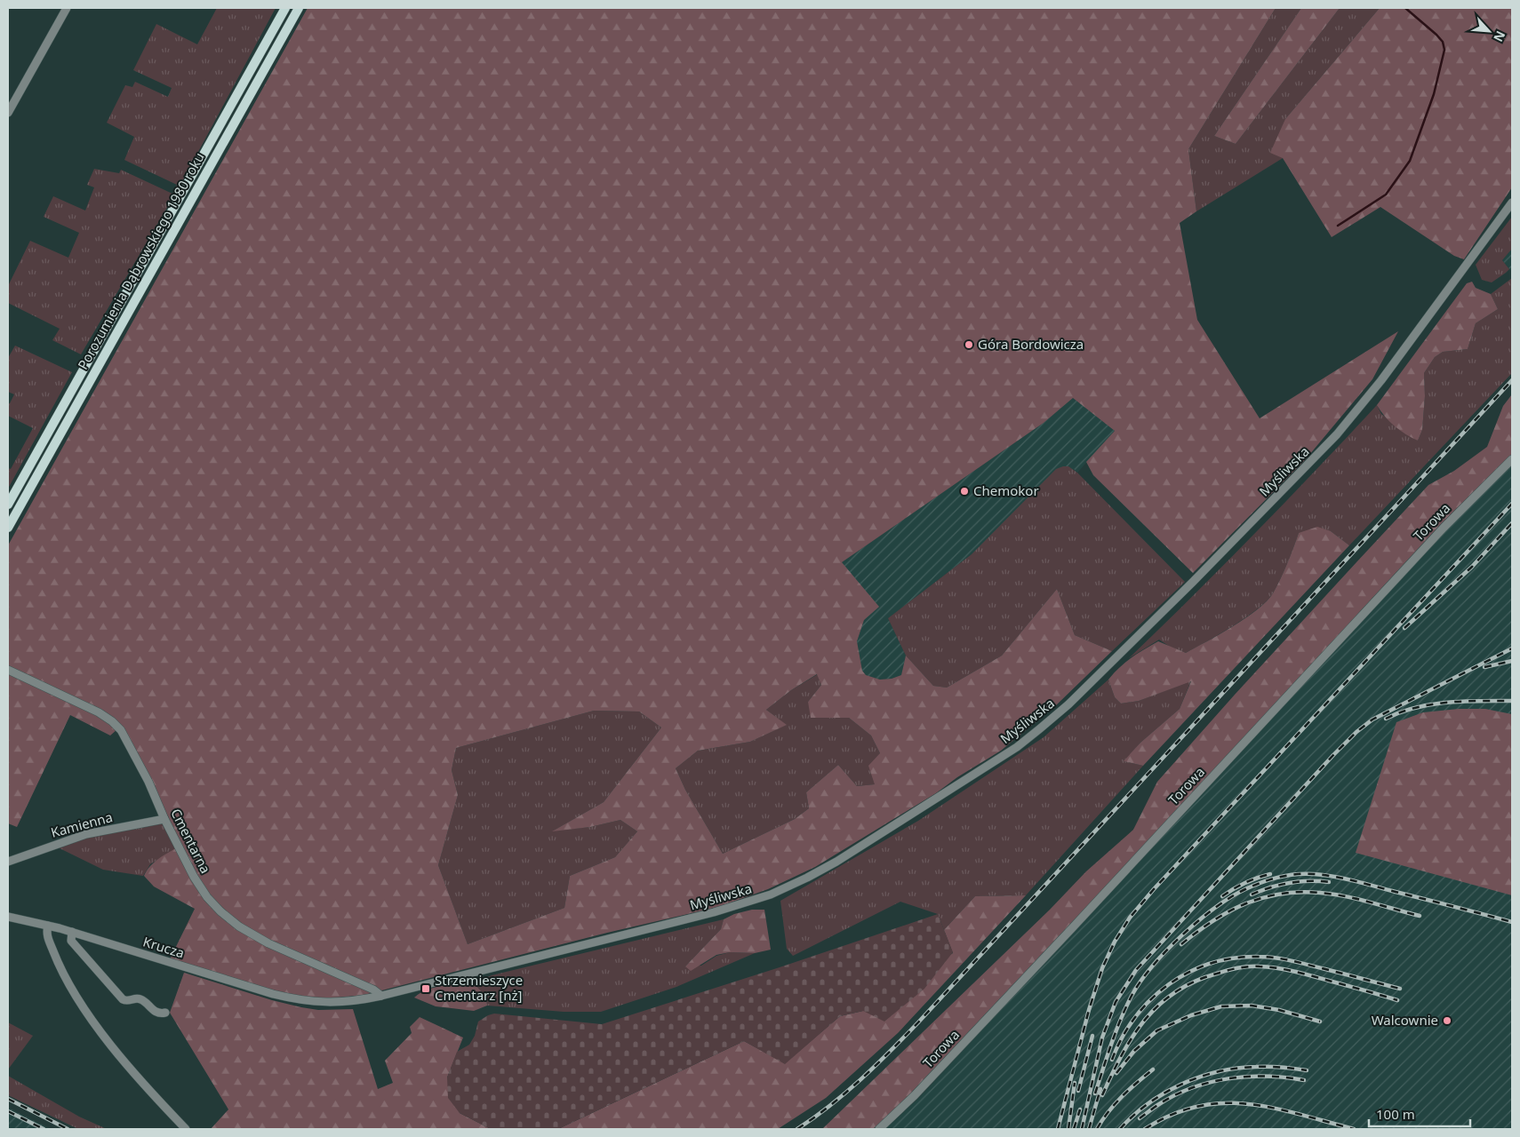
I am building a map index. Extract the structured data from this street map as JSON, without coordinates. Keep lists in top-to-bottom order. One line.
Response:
{"streets":{"main road":["Porozumienia Dąbrowskiego 1980 roku"],"street":["Myśliwska","Torowa","Kamienna","Cmentarna","Krucza"]},"crossings":[["Myśliwska","Cmentarna"],["Myśliwska","Krucza"],["Kamienna","Cmentarna"],["Cmentarna","Krucza"]],"places":{"other":["Góra Bordowicza","Chemokor","Walcownie"],"transit":["Strzemieszyce Cmentarz [nż]"]},"scale_bar":"100 m","north":"bottom right"}
